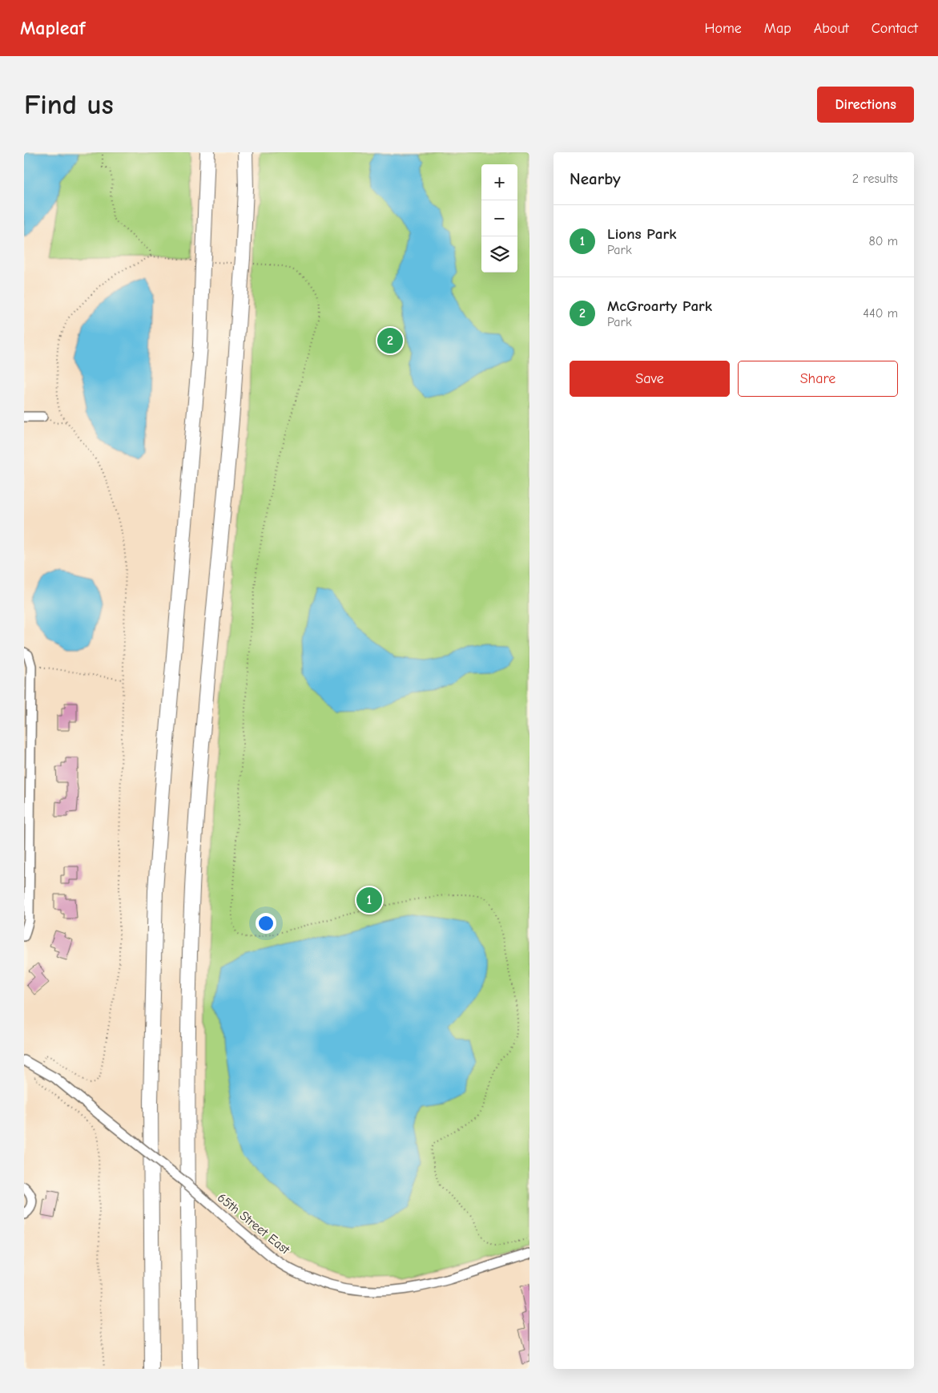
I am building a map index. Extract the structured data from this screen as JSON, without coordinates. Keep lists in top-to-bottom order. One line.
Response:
{"streets":{"street":["65th Street East"]},"page":{"header":"Mapleaf","nav":["Home","Map","About","Contact"],"buttons":["Directions",["Save","Share"]],"title":"Find us","heading":["Nearby","2 results"],"map_buttons":["+","−"],"list":[{"mark":"1","name":"Lions Park","note":"Park","value":"80 m"},{"mark":"2","name":"McGroarty Park","note":"Park","value":"440 m"}],"pins":["2","1"]}}
